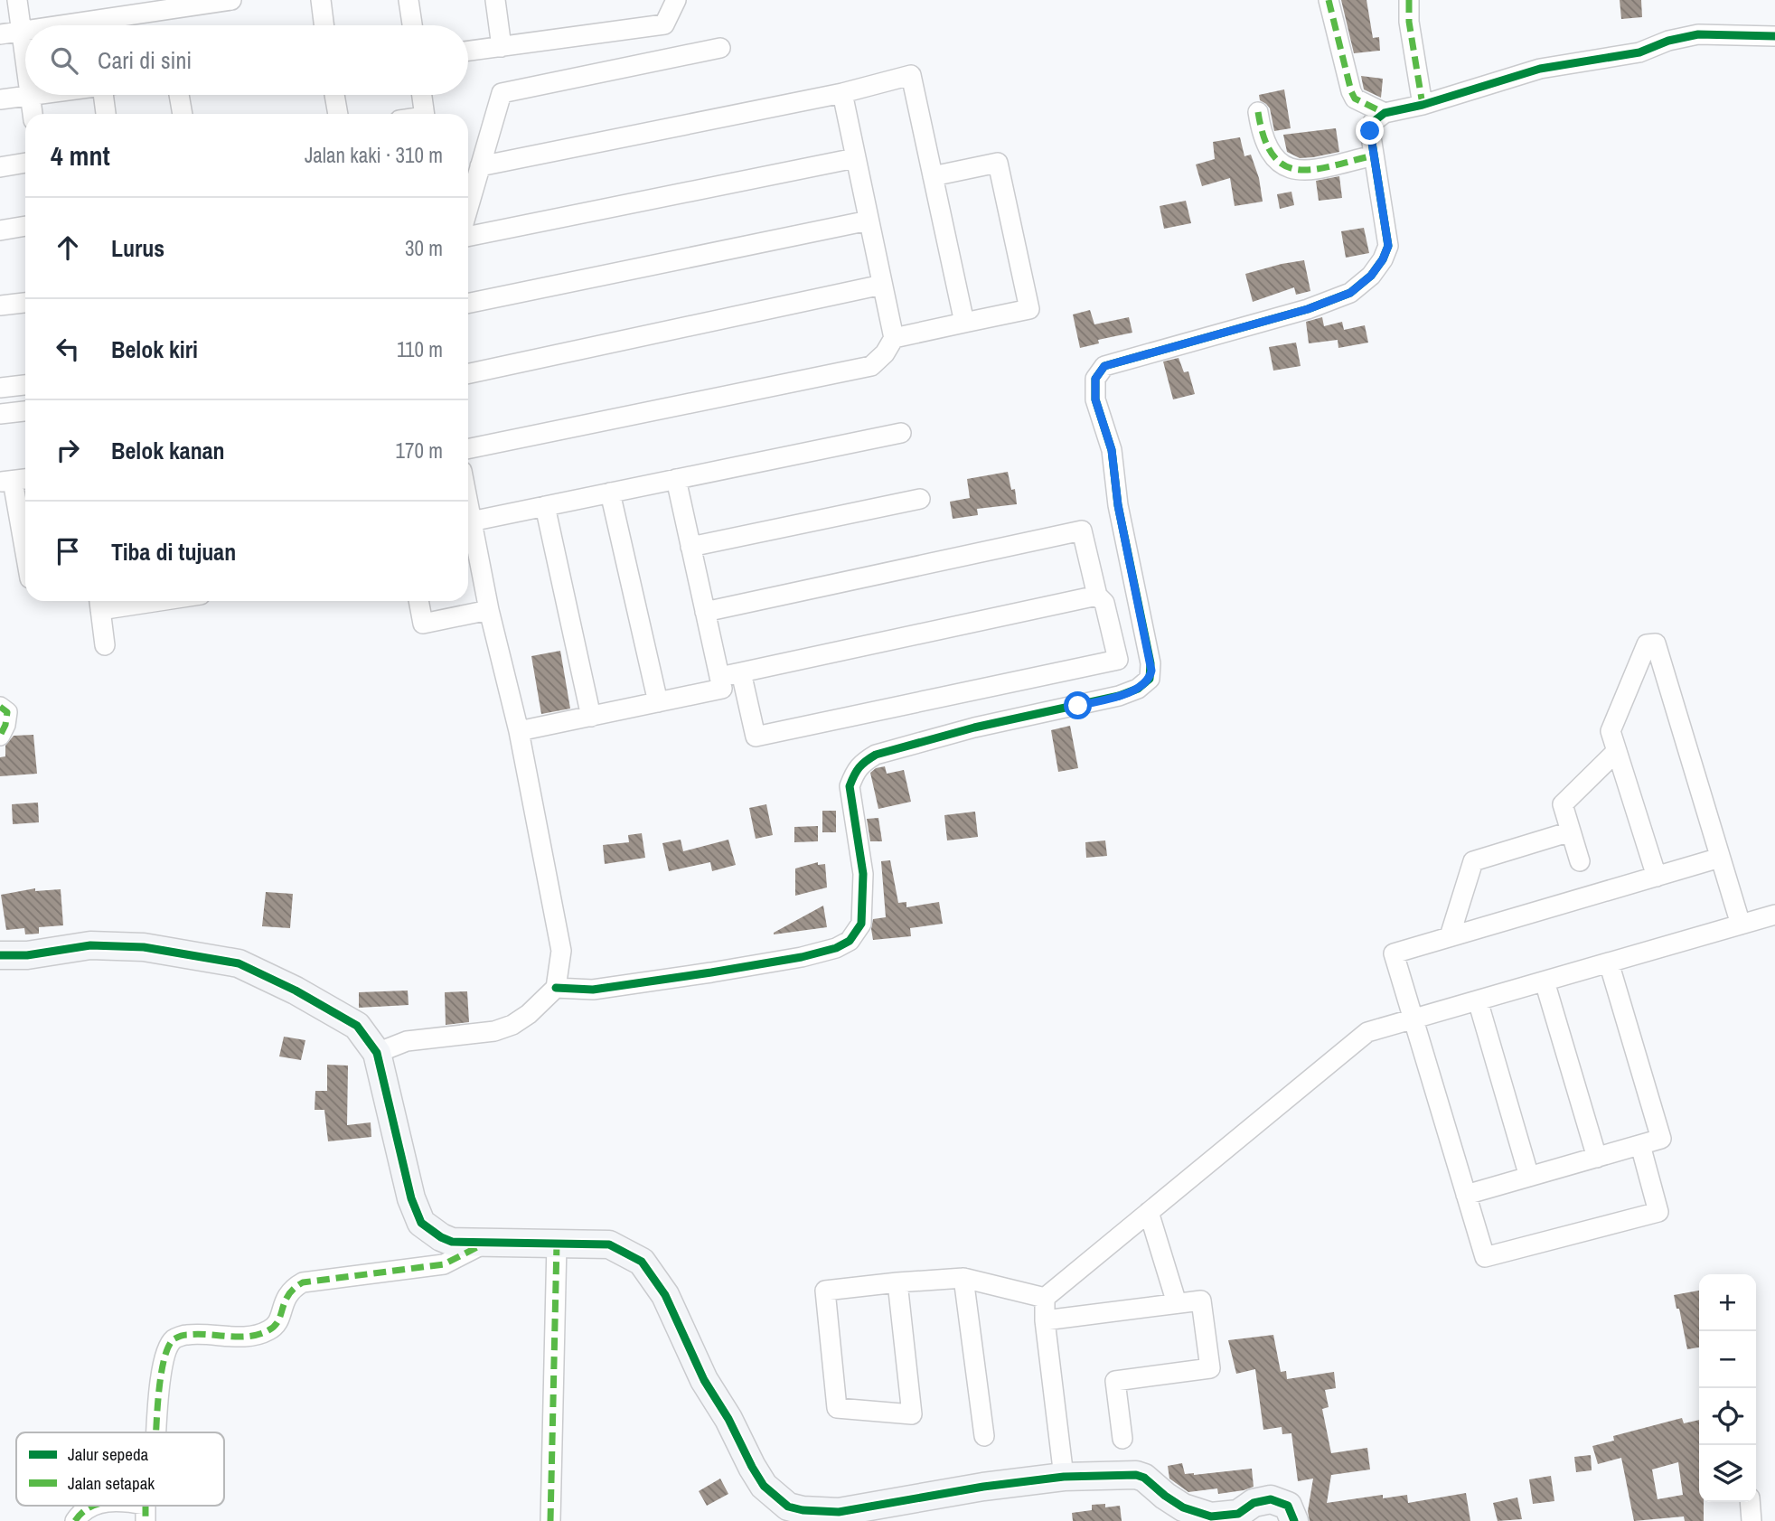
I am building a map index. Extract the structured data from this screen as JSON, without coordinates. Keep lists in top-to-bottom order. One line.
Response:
{"legend":["Jalur sepeda","Jalan setapak"],"page":{"search":"Cari di sini","heading":["4 mnt","Jalan kaki · 310 m"],"list":[["Lurus","30 m"],["Belok kiri","110 m"],["Belok kanan","170 m"],"Tiba di tujuan"],"map_buttons":["+","−"]}}
